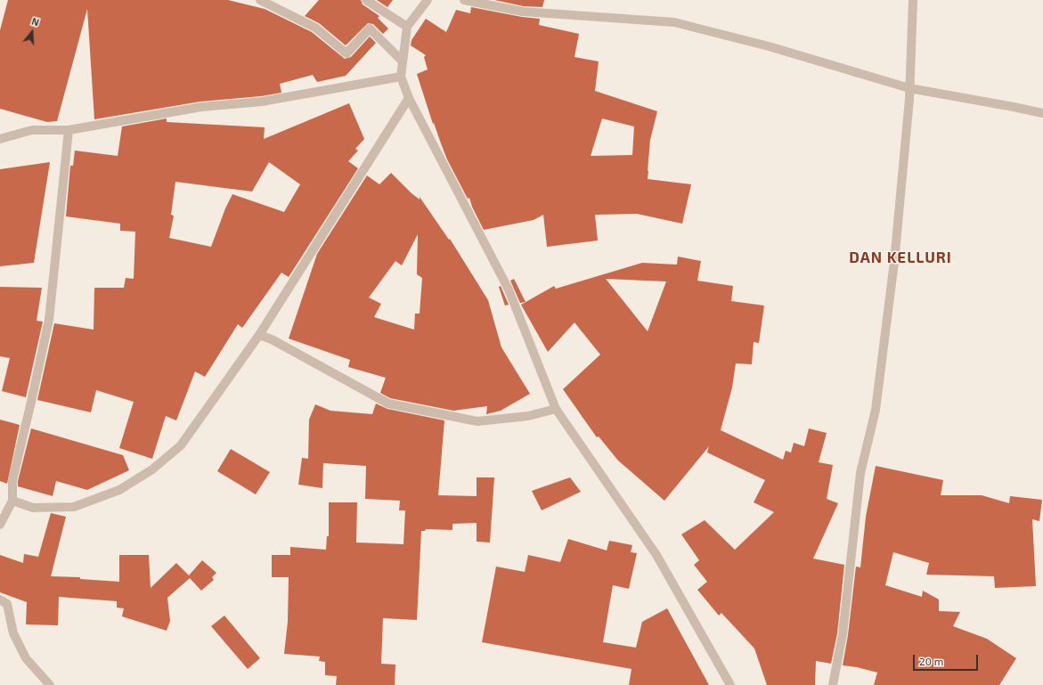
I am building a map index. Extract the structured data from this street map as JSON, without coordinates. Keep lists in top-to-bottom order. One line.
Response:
{"districts":["DAN KELLURI"],"scale_bar":"20 m","north":"top"}
